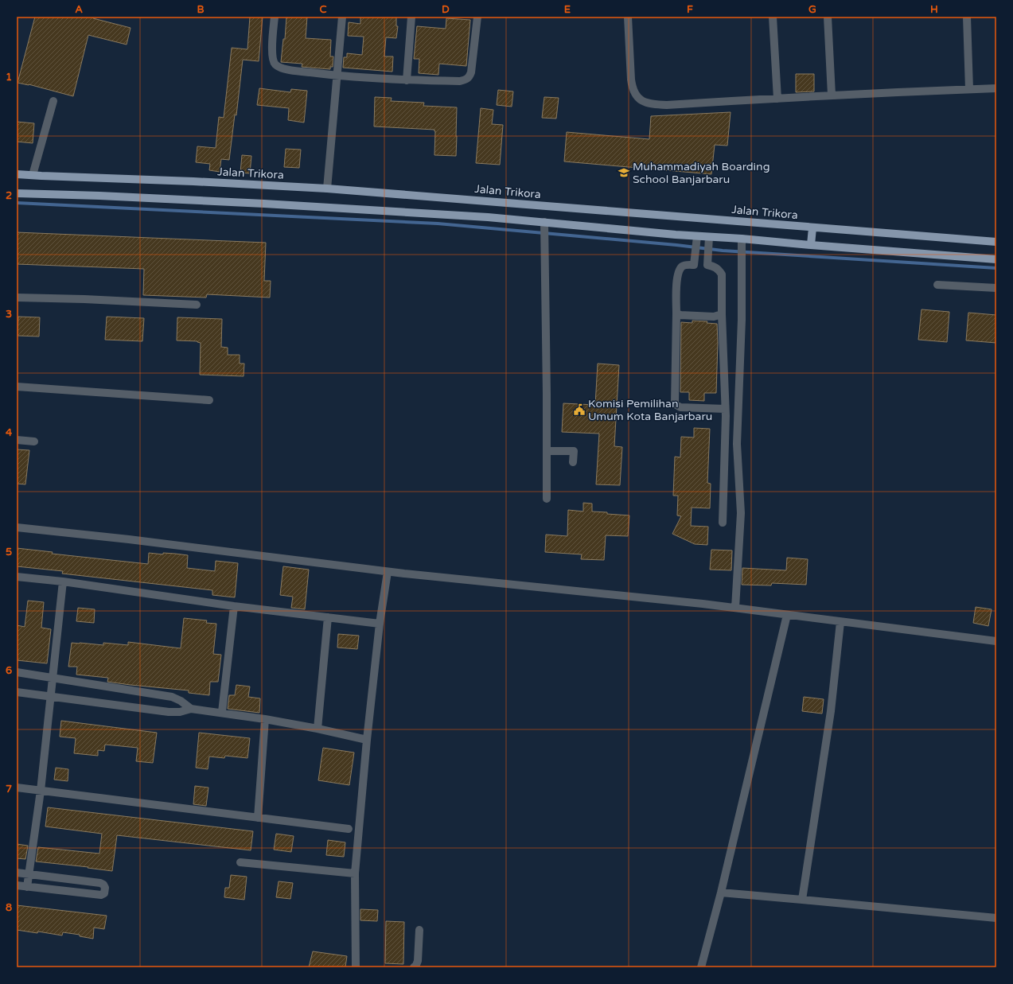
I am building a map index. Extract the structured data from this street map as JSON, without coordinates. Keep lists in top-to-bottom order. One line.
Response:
{"streets":{"main road":["Jalan Trikora"]},"places":{"school or university":["Muhammadiyah Boarding School Banjarbaru"],"public building":["Komisi Pemilihan Umum Kota Banjarbaru"]},"grid":{"columns":["A","B","C","D","E","F","G","H"],"rows":["1","2","3","4","5","6","7","8"]}}
